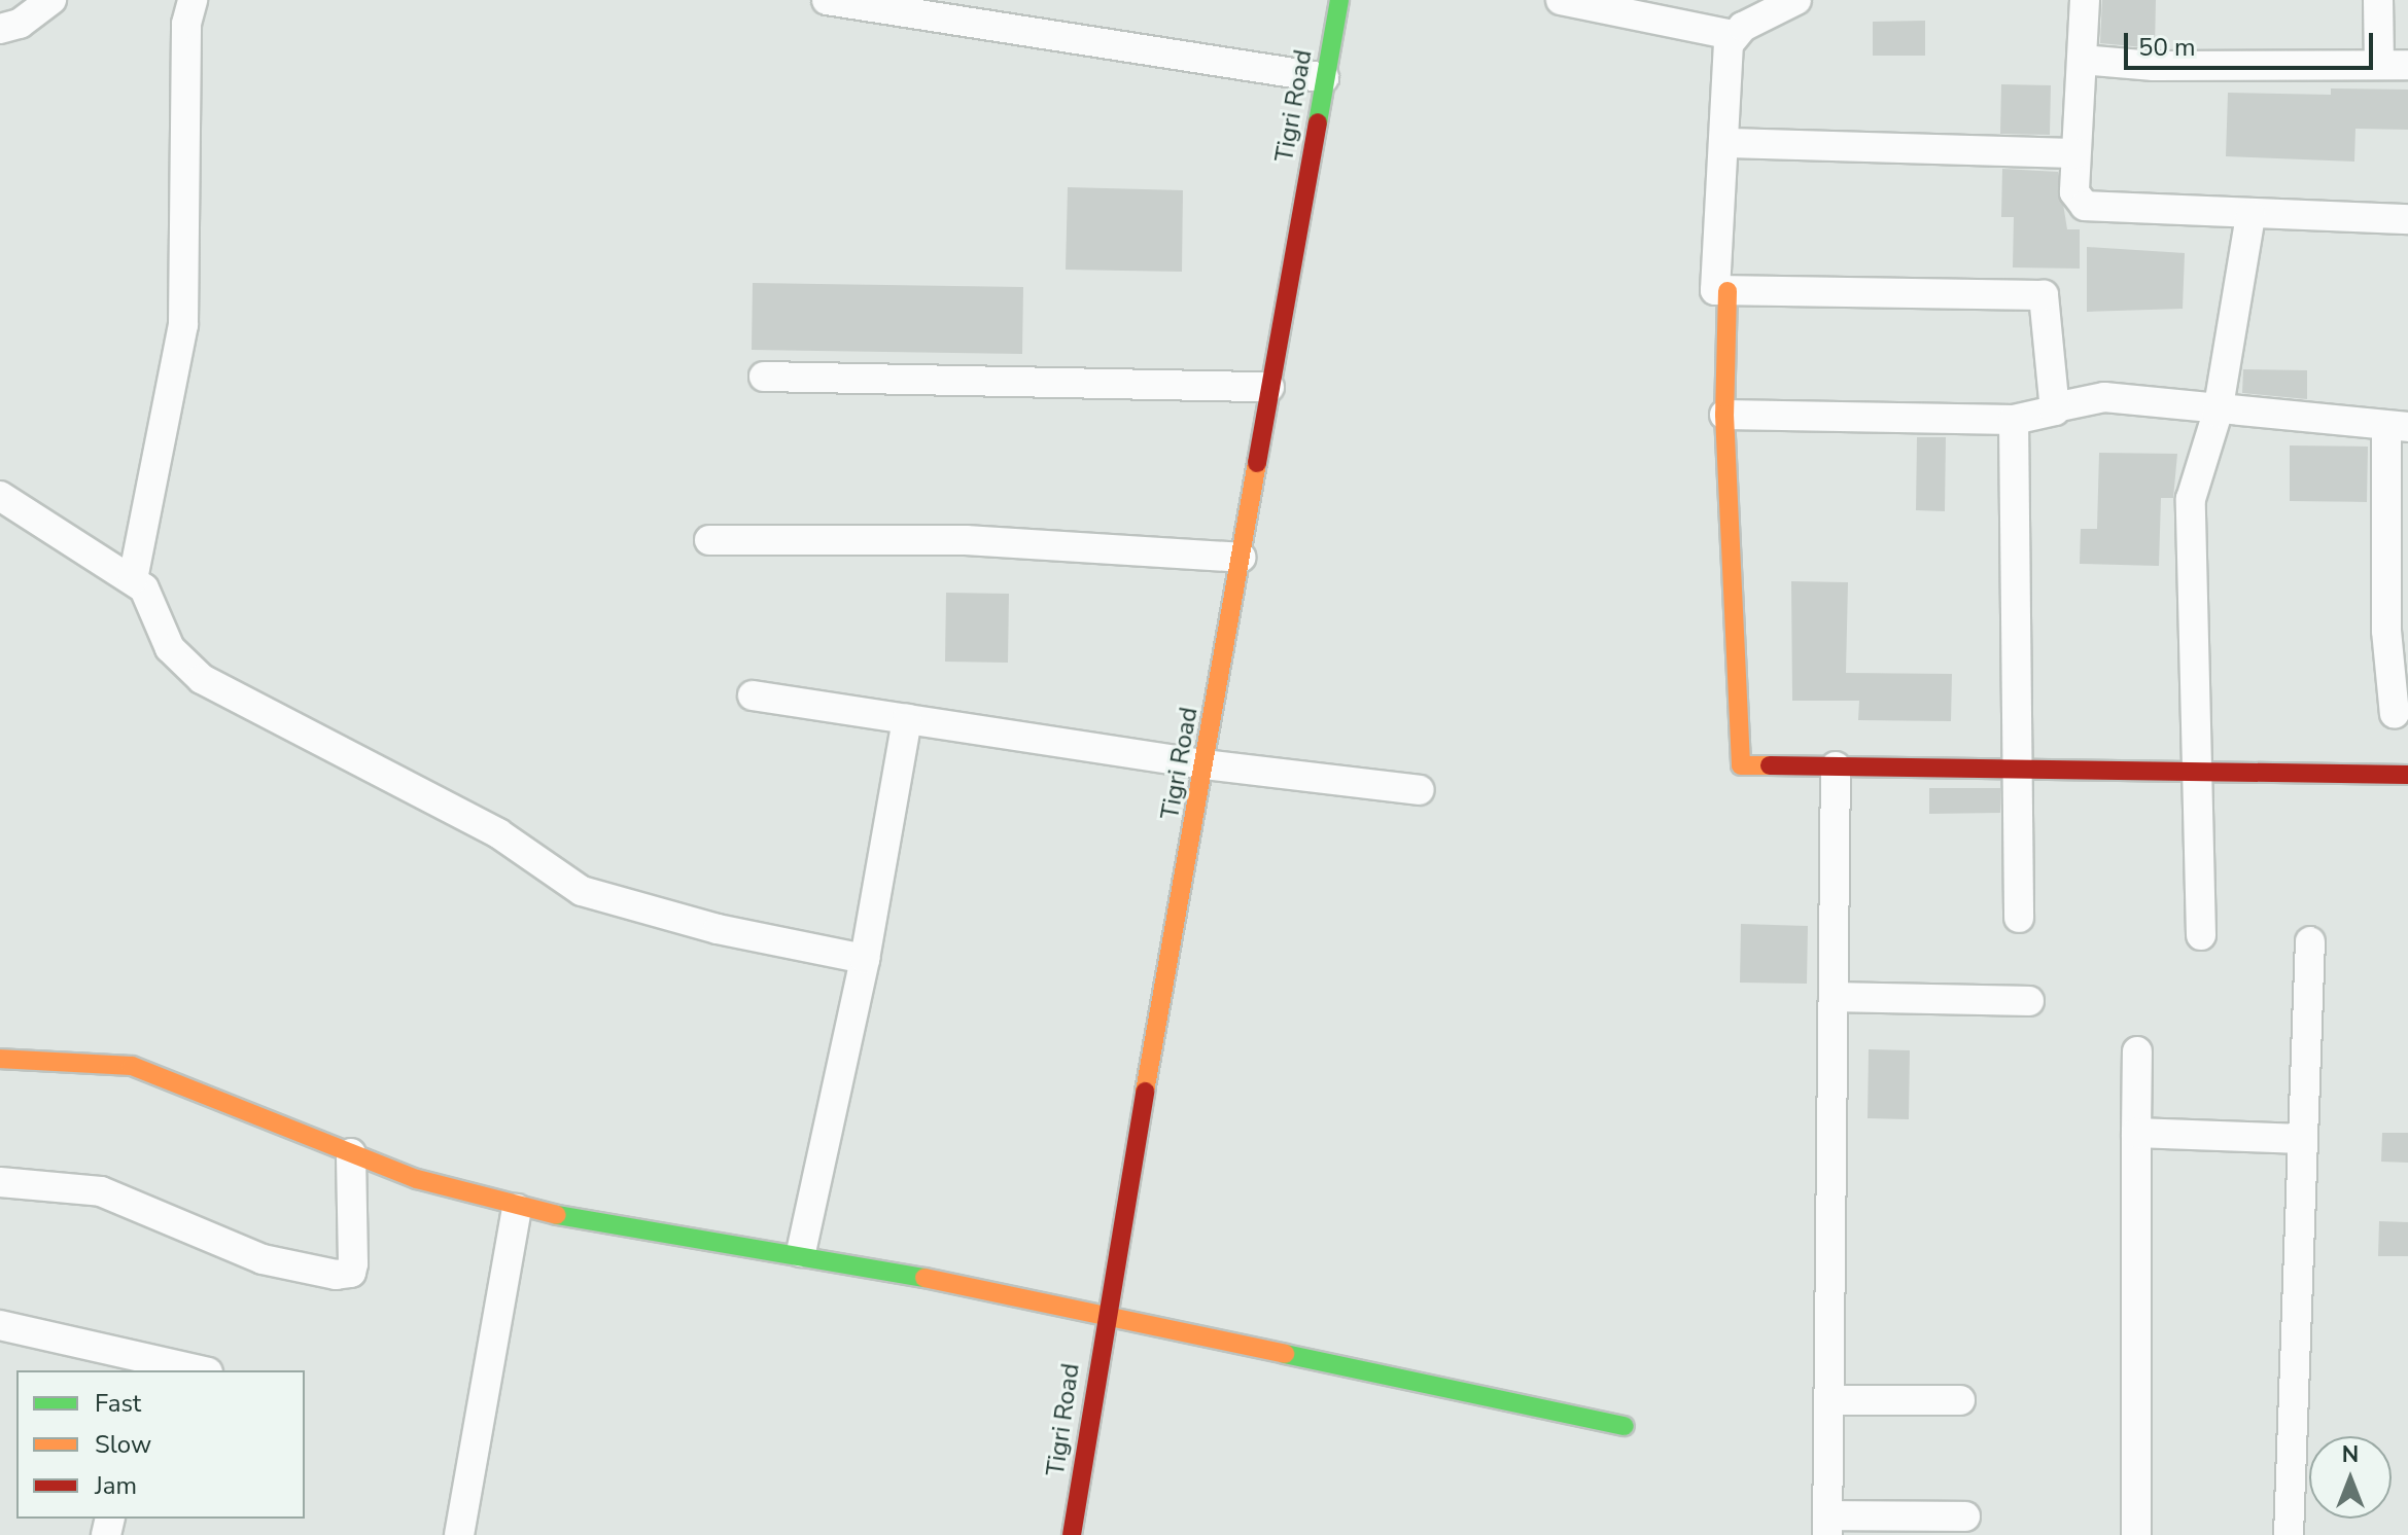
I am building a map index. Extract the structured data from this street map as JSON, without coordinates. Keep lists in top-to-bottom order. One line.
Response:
{"streets":{"street":["Tigri Road"]},"legend":["Fast","Slow","Jam"],"scale_bar":"50 m","north":"top"}
